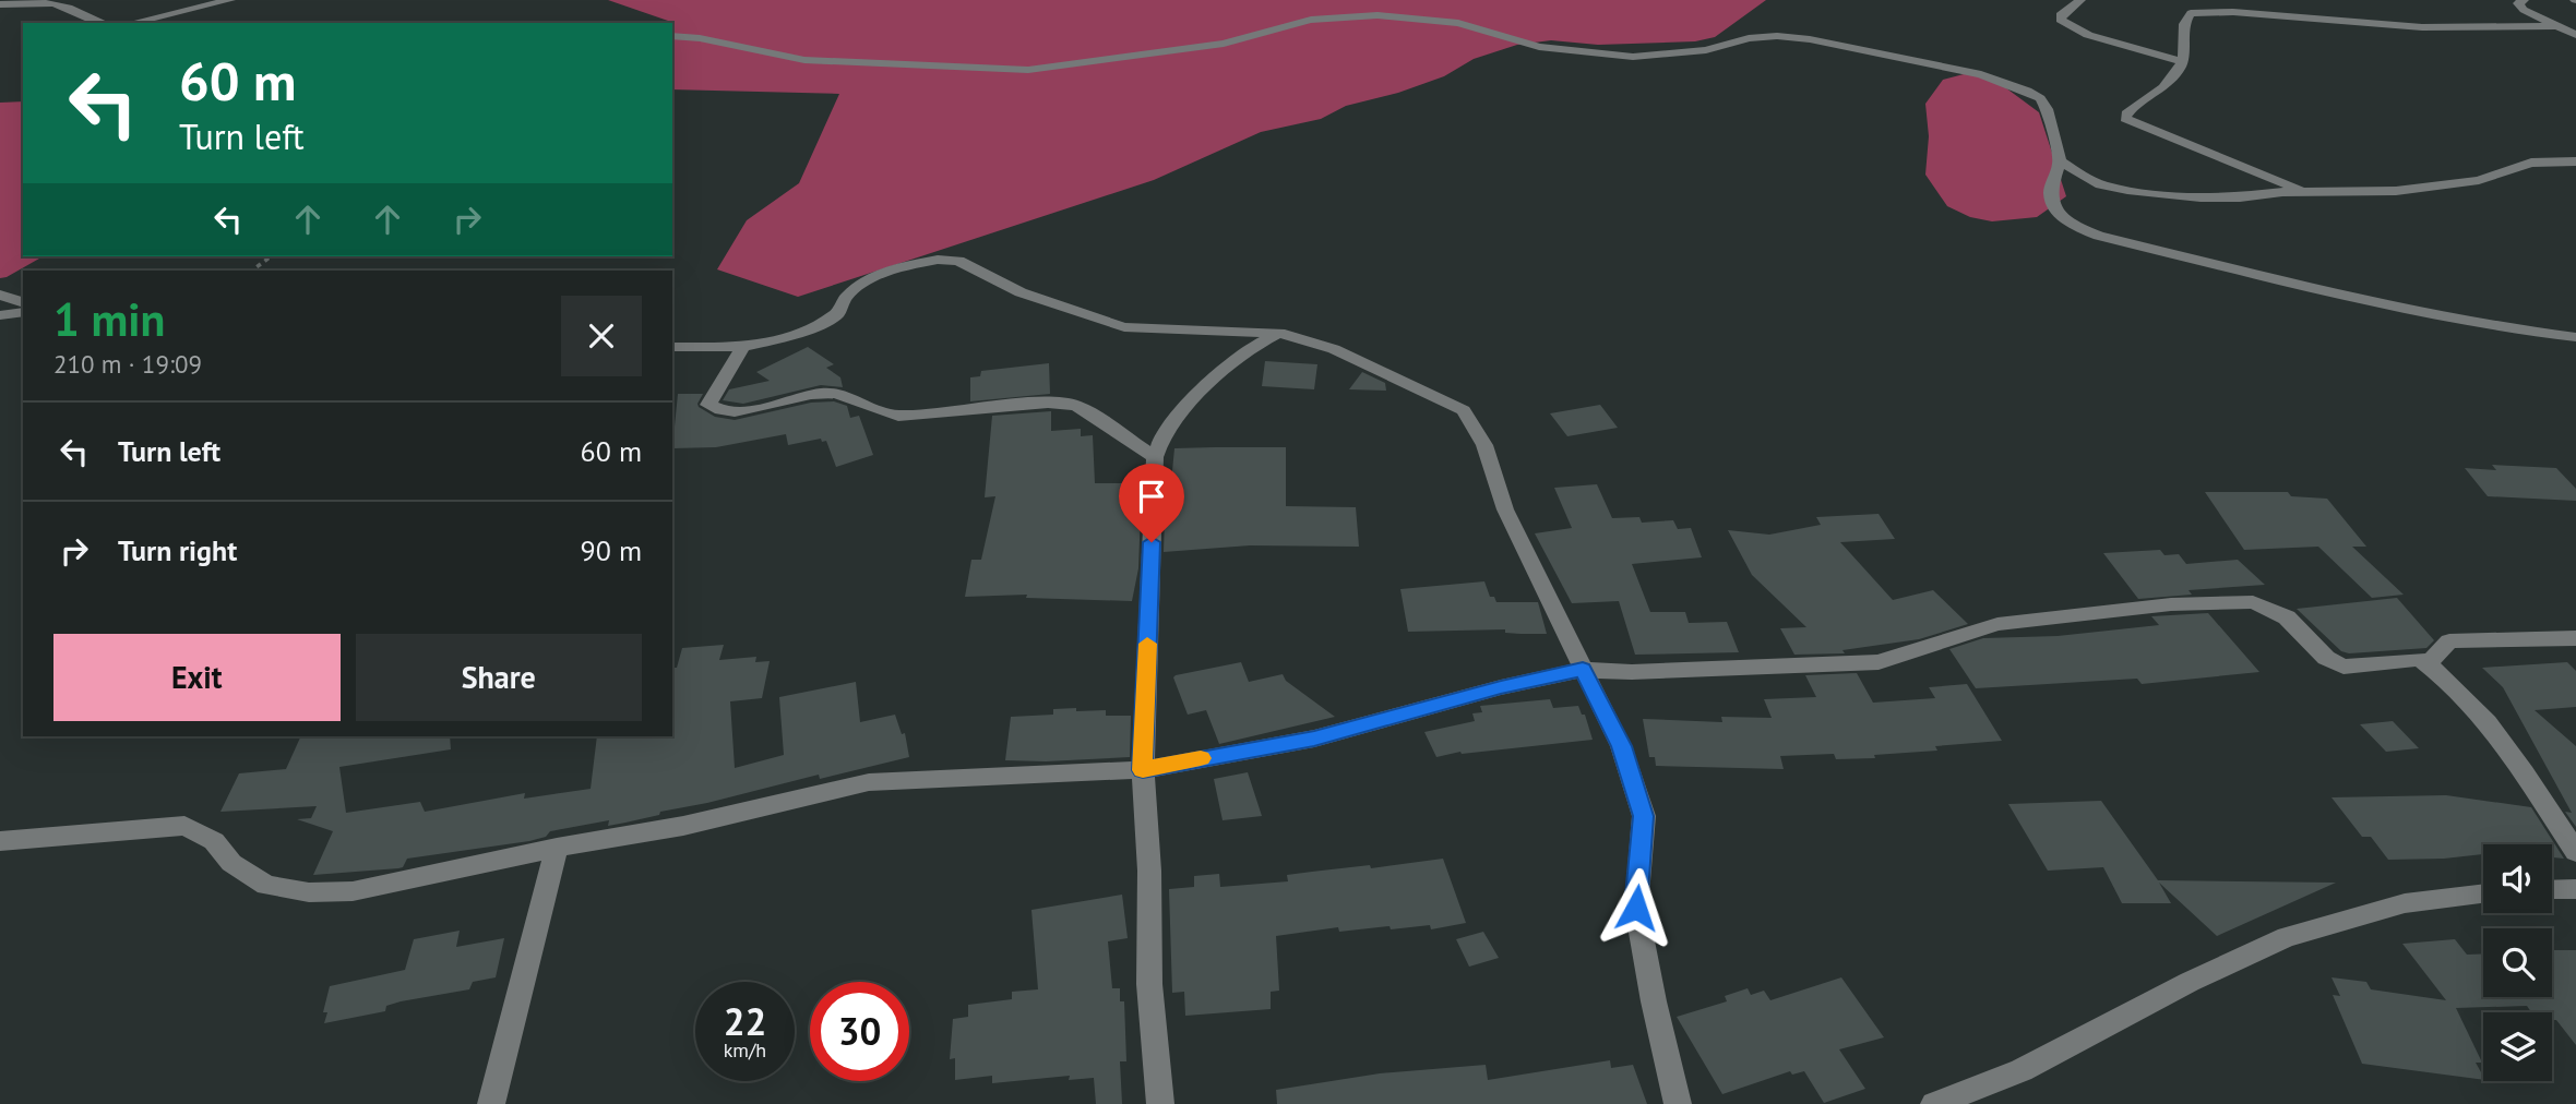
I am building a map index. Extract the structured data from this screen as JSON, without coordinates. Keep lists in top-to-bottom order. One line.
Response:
{"page":{"turn":["60 m","Turn left"],"heading":["1 min","210 m · 19:09"],"list":[{"name":"Turn left","value":"60 m"},{"name":"Turn right","value":"90 m"}],"buttons":["Exit","Share"],"speed":"22 km/h","limit":"30"}}
